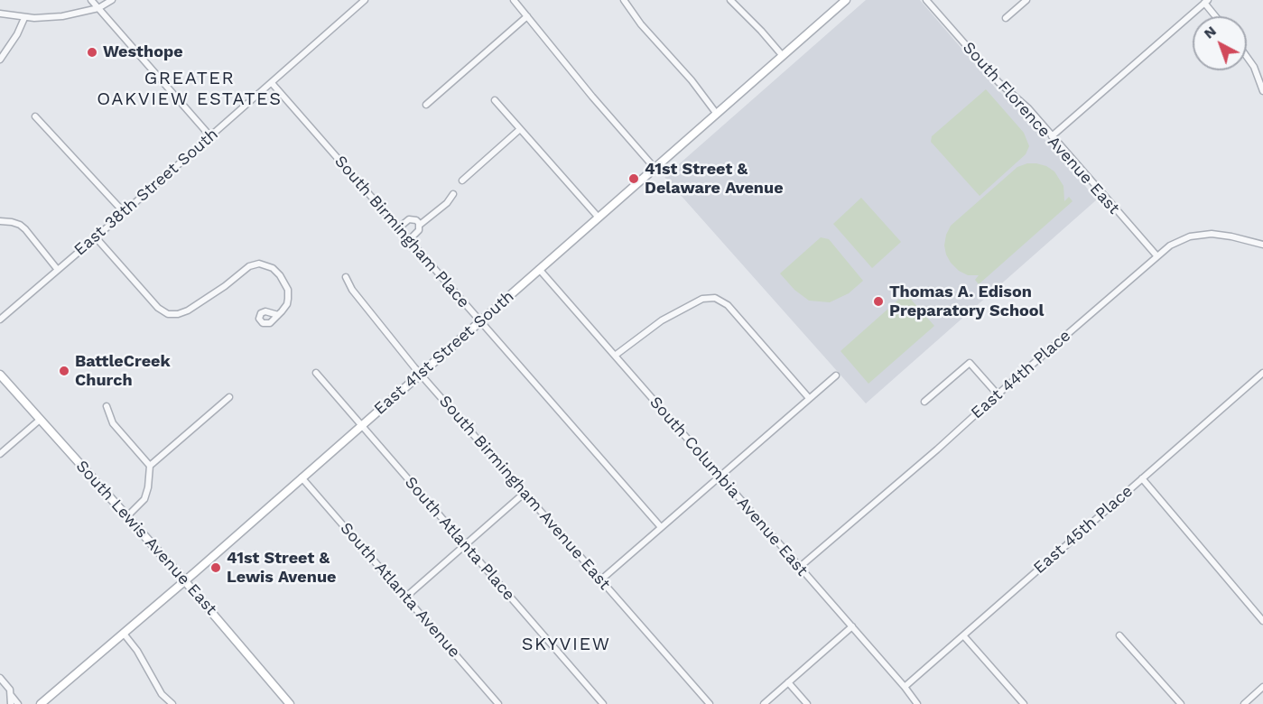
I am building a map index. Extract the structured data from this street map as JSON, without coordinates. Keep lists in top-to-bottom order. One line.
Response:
{"streets":{"main road":["East 41st Street South","South Lewis Avenue East"],"street":["South Florence Avenue East","East 38th Street South","South Birmingham Place","East 44th Place","South Columbia Avenue East","South Birmingham Avenue East","East 45th Place","South Atlanta Place","South Atlanta Avenue"]},"crossings":[["South Florence Avenue East","East 44th Place"],["East 38th Street South","South Birmingham Place"],["South Birmingham Place","East 41st Street South"],["East 41st Street South","South Columbia Avenue East"],["East 41st Street South","South Birmingham Avenue East"],["East 41st Street South","South Lewis Avenue East"],["East 41st Street South","South Atlanta Place"],["East 41st Street South","South Atlanta Avenue"],["East 44th Place","South Columbia Avenue East"],["South Columbia Avenue East","East 45th Place"]],"districts":["GREATER OAKVIEW ESTATES","SKYVIEW"],"places":["Westhope","41st Street & Delaware Avenue","Thomas A. Edison Preparatory School","BattleCreek Church","41st Street & Lewis Avenue"],"north":"top left"}
